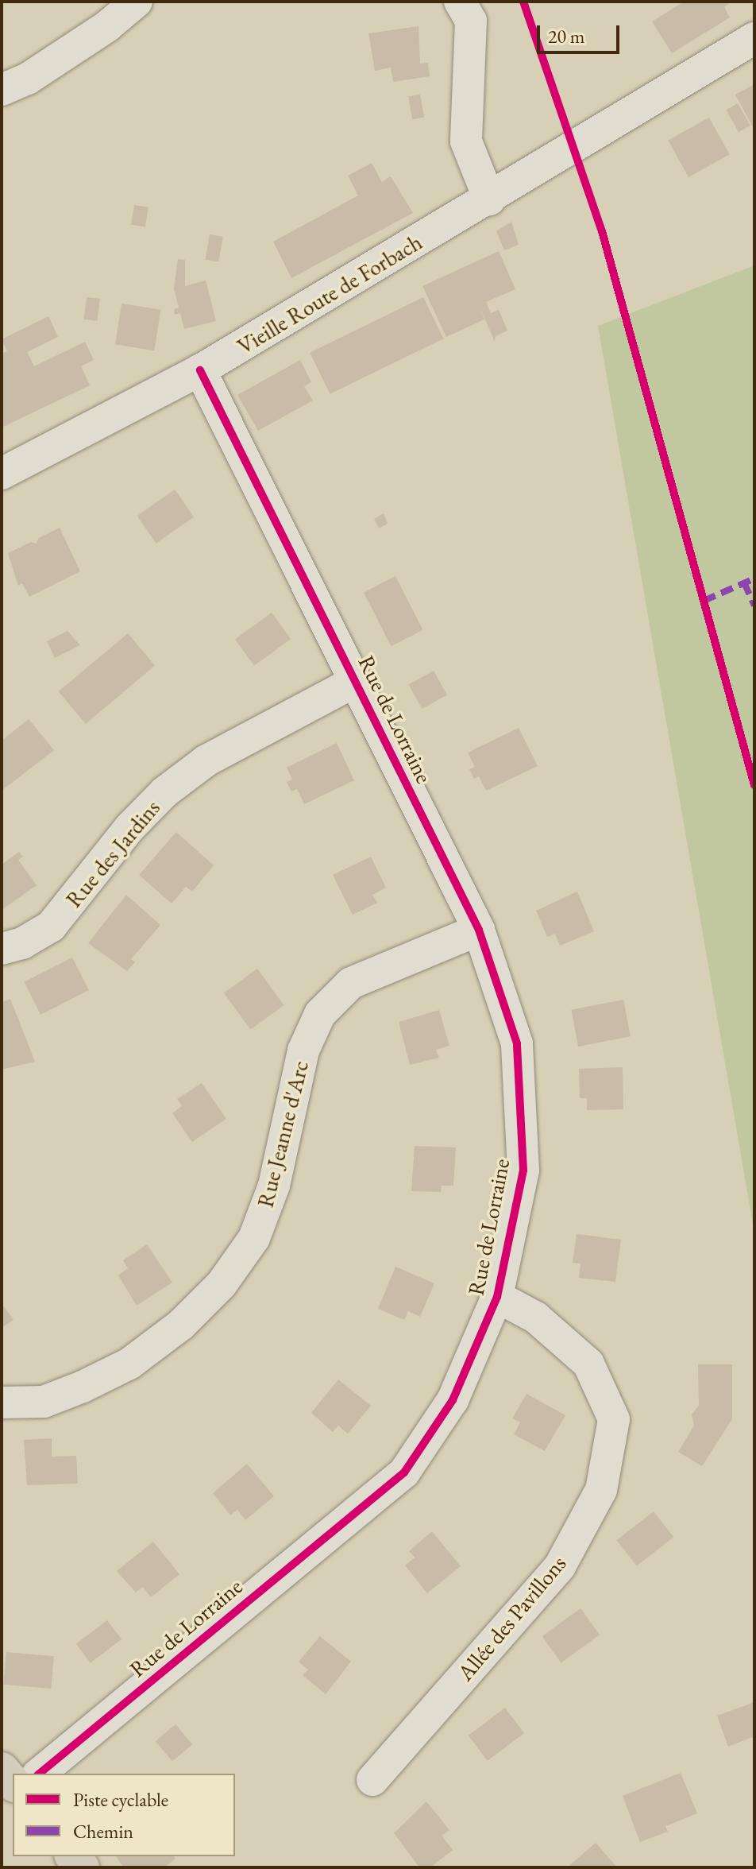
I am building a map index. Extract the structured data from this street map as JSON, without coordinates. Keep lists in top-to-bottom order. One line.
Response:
{"streets":{"street":["Vieille Route de Forbach","Rue de Lorraine","Rue des Jardins","Rue Jeanne d'Arc","Allée des Pavillons"]},"crossings":[["Vieille Route de Forbach","Rue de Lorraine"],["Rue de Lorraine","Rue des Jardins"],["Rue de Lorraine","Rue Jeanne d'Arc"],["Rue de Lorraine","Allée des Pavillons"]],"legend":["Piste cyclable","Chemin"],"scale_bar":"20 m"}
